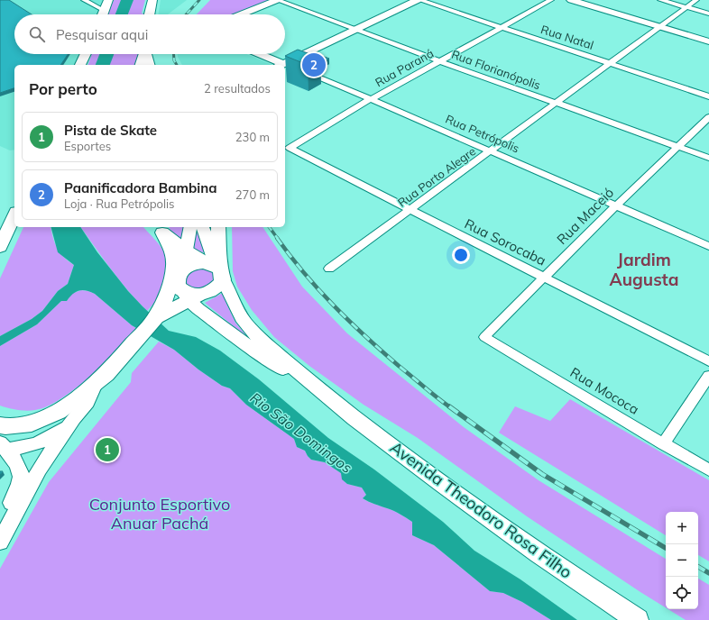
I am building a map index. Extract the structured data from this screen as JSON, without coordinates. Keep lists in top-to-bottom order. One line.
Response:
{"streets":{"main road":["Rua Petrópolis","Avenida Theodoro Rosa Filho"],"street":["Rua Natal","Rua Paraná","Rua Florianópolis","Rua Porto Alegre","Rua Maceió","Rua Sorocaba","Rua Mococa"]},"crossings":[["Rua Natal","Rua Paraná"],["Rua Natal","Rua Porto Alegre"],["Rua Paraná","Rua Florianópolis"],["Rua Paraná","Rua Petrópolis"],["Rua Paraná","Rua Sorocaba"],["Rua Florianópolis","Rua Porto Alegre"],["Rua Florianópolis","Rua Maceió"],["Rua Petrópolis","Rua Porto Alegre"],["Rua Petrópolis","Rua Maceió"],["Rua Porto Alegre","Rua Sorocaba"],["Rua Maceió","Rua Sorocaba"],["Rua Maceió","Rua Mococa"]],"districts":["Jardim Augusta"],"water":["Rio São Domingos"],"parks":["Conjunto Esportivo Anuar Pachá"],"page":{"search":"Pesquisar aqui","pins":["2","1"],"heading":["Por perto","2 resultados"],"list":[{"mark":"1","name":"Pista de Skate","note":"Esportes","value":"230 m"},{"mark":"2","name":"Paanificadora Bambina","note":"Loja · Rua Petrópolis","value":"270 m"}],"map_buttons":["+","−"]}}
